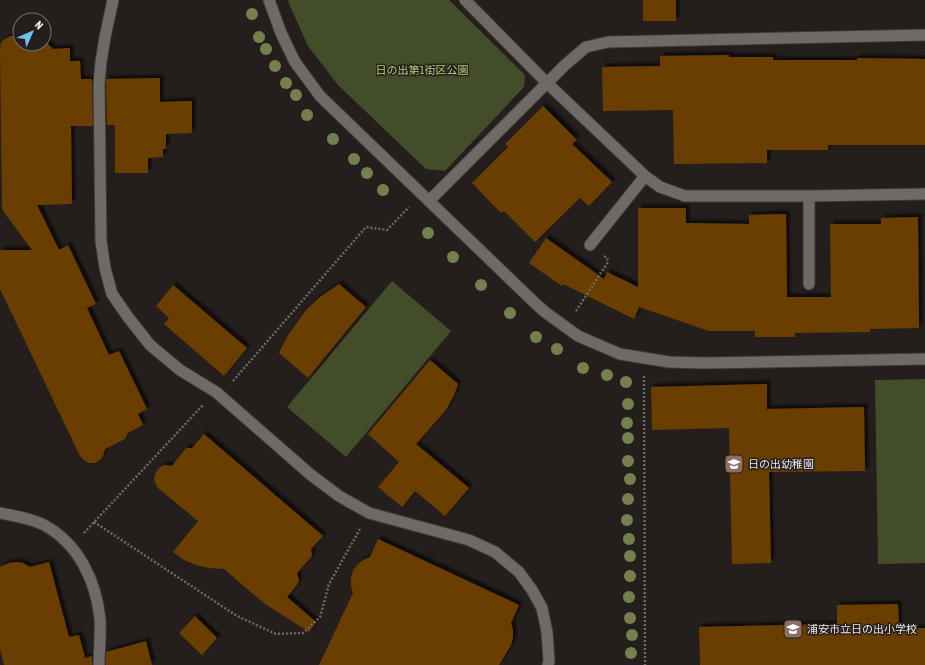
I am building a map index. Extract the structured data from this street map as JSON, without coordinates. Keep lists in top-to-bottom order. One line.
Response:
{"parks":["日の出第1街区公園"],"places":{"school or university":["日の出幼稚園","浦安市立日の出小学校"]},"north":"top right"}
